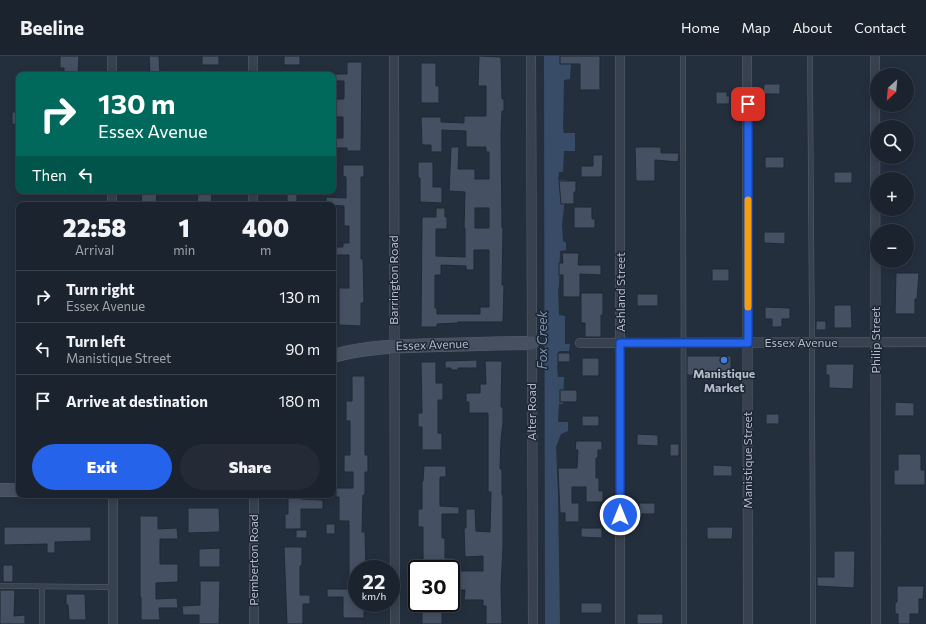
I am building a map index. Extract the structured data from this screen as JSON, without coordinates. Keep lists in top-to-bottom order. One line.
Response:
{"streets":{"street":["Barrington Road","Ashland Street","Philip Street","Essex Avenue","Alter Road","Manistique Street","Pemberton Road"]},"crossings":[["Barrington Road","Essex Avenue"],["Ashland Street","Essex Avenue"],["Philip Street","Essex Avenue"],["Essex Avenue","Alter Road"],["Essex Avenue","Manistique Street"]],"water":["Fox Creek"],"places":["Manistique Market"],"north":"bottom left","page":{"header":"Beeline","nav":["Home","Map","About","Contact"],"map_buttons":["+","−"],"turn":["130 m","Essex Avenue"],"then":"Then","eta":["22:58","Arrival","1","min","400","m"],"list":[{"name":"Turn right","note":"Essex Avenue","value":"130 m"},{"name":"Turn left","note":"Manistique Street","value":"90 m"},{"name":"Arrive at destination","value":"180 m"}],"buttons":["Exit","Share"],"speed":"22 km/h","limit":"30"}}
